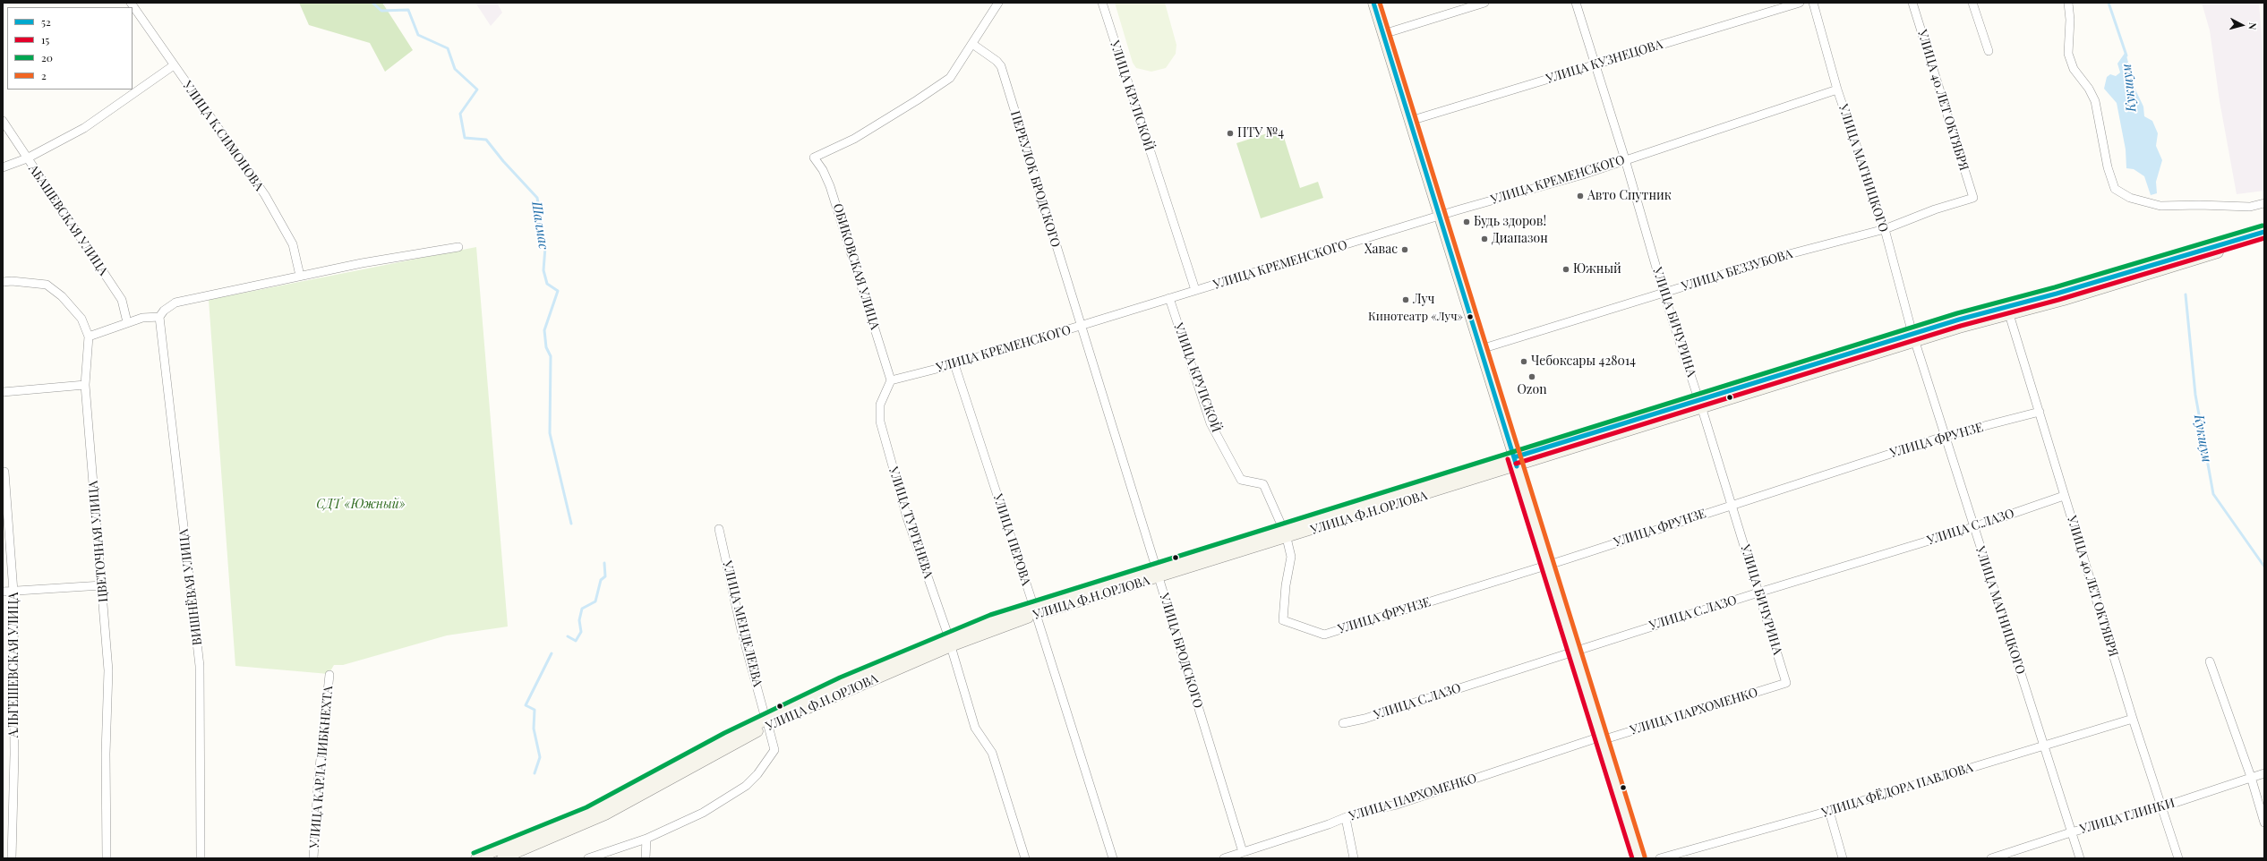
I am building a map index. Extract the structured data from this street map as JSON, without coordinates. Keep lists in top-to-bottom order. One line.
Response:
{"streets":{"street":["УЛИЦА КУЗНЕЦОВА","УЛИЦА КРУПСКОЙ","УЛИЦА 40 ЛЕТ ОКТЯБРЯ","УЛИЦА К.СИМОНОВА","УЛИЦА МАГНИЦКОГО","ПЕРЕУЛОК БРОДСКОГО","УЛИЦА КРЕМЕНСКОГО","АБАШЕВСКАЯ УЛИЦА","ОБИКОВСКАЯ УЛИЦА","УЛИЦА БЕЗЗУБОВА","УЛИЦА БИЧУРИНА","УЛИЦА ФРУНЗЕ","УЛИЦА Ф.Н.ОРЛОВА","УЛИЦА ТУРГЕНЕВА","УЛИЦА С.ЛАЗО","УЛИЦА ПЕРОВА","ЦВЕТОЧНАЯ УЛИЦА","ВИШНЁВАЯ УЛИЦА","УЛИЦА МЕНДЕЛЕЕВА","УЛИЦА БРОДСКОГО","АЛЬГЕШЕВСКАЯ УЛИЦА","УЛИЦА ПАРХОМЕНКО","УЛИЦА КАРЛА ЛИБКНЕХТА","УЛИЦА ФЁДОРА ПАВЛОВА","УЛИЦА ГЛИНКИ"]},"crossings":[["УЛИЦА КУЗНЕЦОВА","УЛИЦА БИЧУРИНА"],["УЛИЦА КРУПСКОЙ","УЛИЦА КРЕМЕНСКОГО"],["УЛИЦА КРУПСКОЙ","УЛИЦА ФРУНЗЕ"],["УЛИЦА КРУПСКОЙ","УЛИЦА Ф.Н.ОРЛОВА"],["УЛИЦА 40 ЛЕТ ОКТЯБРЯ","УЛИЦА БЕЗЗУБОВА"],["УЛИЦА 40 ЛЕТ ОКТЯБРЯ","УЛИЦА ФРУНЗЕ"],["УЛИЦА 40 ЛЕТ ОКТЯБРЯ","УЛИЦА Ф.Н.ОРЛОВА"],["УЛИЦА 40 ЛЕТ ОКТЯБРЯ","УЛИЦА С.ЛАЗО"],["УЛИЦА 40 ЛЕТ ОКТЯБРЯ","УЛИЦА ФЁДОРА ПАВЛОВА"],["УЛИЦА 40 ЛЕТ ОКТЯБРЯ","УЛИЦА ГЛИНКИ"],["УЛИЦА МАГНИЦКОГО","УЛИЦА КРЕМЕНСКОГО"],["УЛИЦА МАГНИЦКОГО","УЛИЦА БЕЗЗУБОВА"],["УЛИЦА МАГНИЦКОГО","УЛИЦА ФРУНЗЕ"],["УЛИЦА МАГНИЦКОГО","УЛИЦА Ф.Н.ОРЛОВА"],["УЛИЦА МАГНИЦКОГО","УЛИЦА С.ЛАЗО"],["УЛИЦА МАГНИЦКОГО","УЛИЦА ФЁДОРА ПАВЛОВА"],["УЛИЦА МАГНИЦКОГО","УЛИЦА ГЛИНКИ"],["ПЕРЕУЛОК БРОДСКОГО","УЛИЦА КРЕМЕНСКОГО"],["ПЕРЕУЛОК БРОДСКОГО","ОБИКОВСКАЯ УЛИЦА"],["ПЕРЕУЛОК БРОДСКОГО","УЛИЦА БРОДСКОГО"],["УЛИЦА КРЕМЕНСКОГО","ОБИКОВСКАЯ УЛИЦА"],["УЛИЦА КРЕМЕНСКОГО","УЛИЦА БИЧУРИНА"],["УЛИЦА КРЕМЕНСКОГО","УЛИЦА ТУРГЕНЕВА"],["УЛИЦА КРЕМЕНСКОГО","УЛИЦА ПЕРОВА"],["УЛИЦА КРЕМЕНСКОГО","УЛИЦА БРОДСКОГО"],["ОБИКОВСКАЯ УЛИЦА","УЛИЦА ТУРГЕНЕВА"],["УЛИЦА БЕЗЗУБОВА","УЛИЦА БИЧУРИНА"],["УЛИЦА БИЧУРИНА","УЛИЦА ФРУНЗЕ"],["УЛИЦА БИЧУРИНА","УЛИЦА Ф.Н.ОРЛОВА"],["УЛИЦА БИЧУРИНА","УЛИЦА С.ЛАЗО"],["УЛИЦА БИЧУРИНА","УЛИЦА ПАРХОМЕНКО"],["УЛИЦА Ф.Н.ОРЛОВА","УЛИЦА ТУРГЕНЕВА"],["УЛИЦА Ф.Н.ОРЛОВА","УЛИЦА ПЕРОВА"],["УЛИЦА Ф.Н.ОРЛОВА","УЛИЦА МЕНДЕЛЕЕВА"],["УЛИЦА Ф.Н.ОРЛОВА","УЛИЦА БРОДСКОГО"],["УЛИЦА БРОДСКОГО","УЛИЦА ПАРХОМЕНКО"]],"water":["Кукшум","Шалмас"],"parks":["СДТ «Южный»"],"places":["ПТУ №4","Авто Спутник","Будь здоров!","Диапазон","Хавас","Южный","Луч","Кинотеатр «Луч»","Чебоксары 428014","Ozon"],"lines":["transit line 52","transit line 2","transit line 20","transit line 15"],"legend":["52","15","20","2"],"north":"right"}
